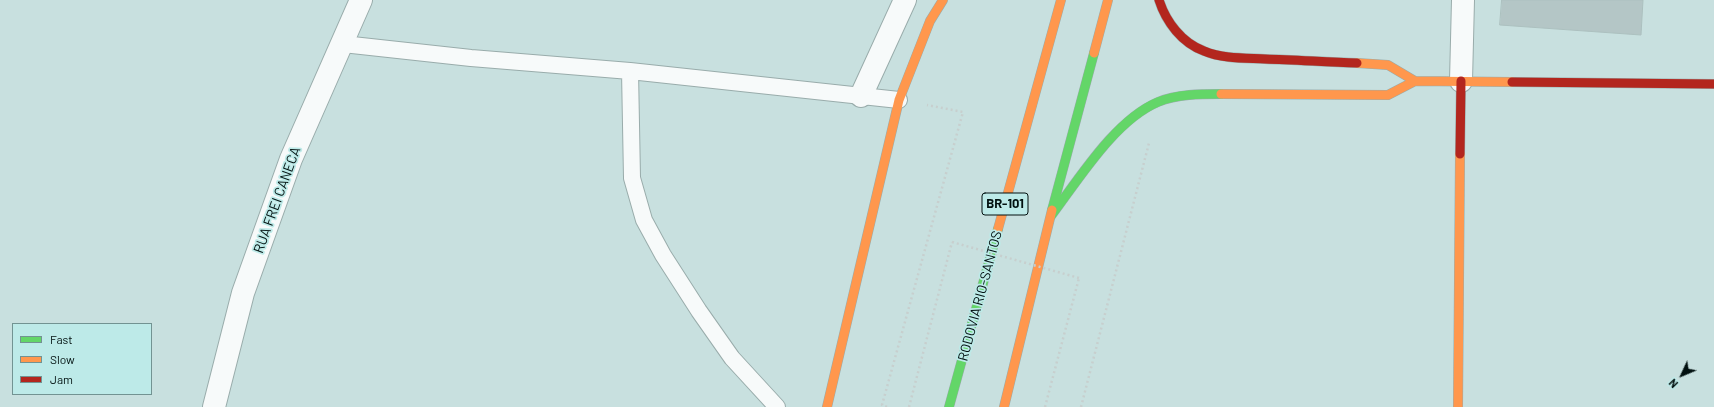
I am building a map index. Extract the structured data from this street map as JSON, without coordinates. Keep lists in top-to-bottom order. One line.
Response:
{"streets":{"main road":["BR-101","RODOVIA RIO-SANTOS"],"street":["RUA FREI CANECA"]},"legend":["Fast","Slow","Jam"],"north":"bottom left"}
